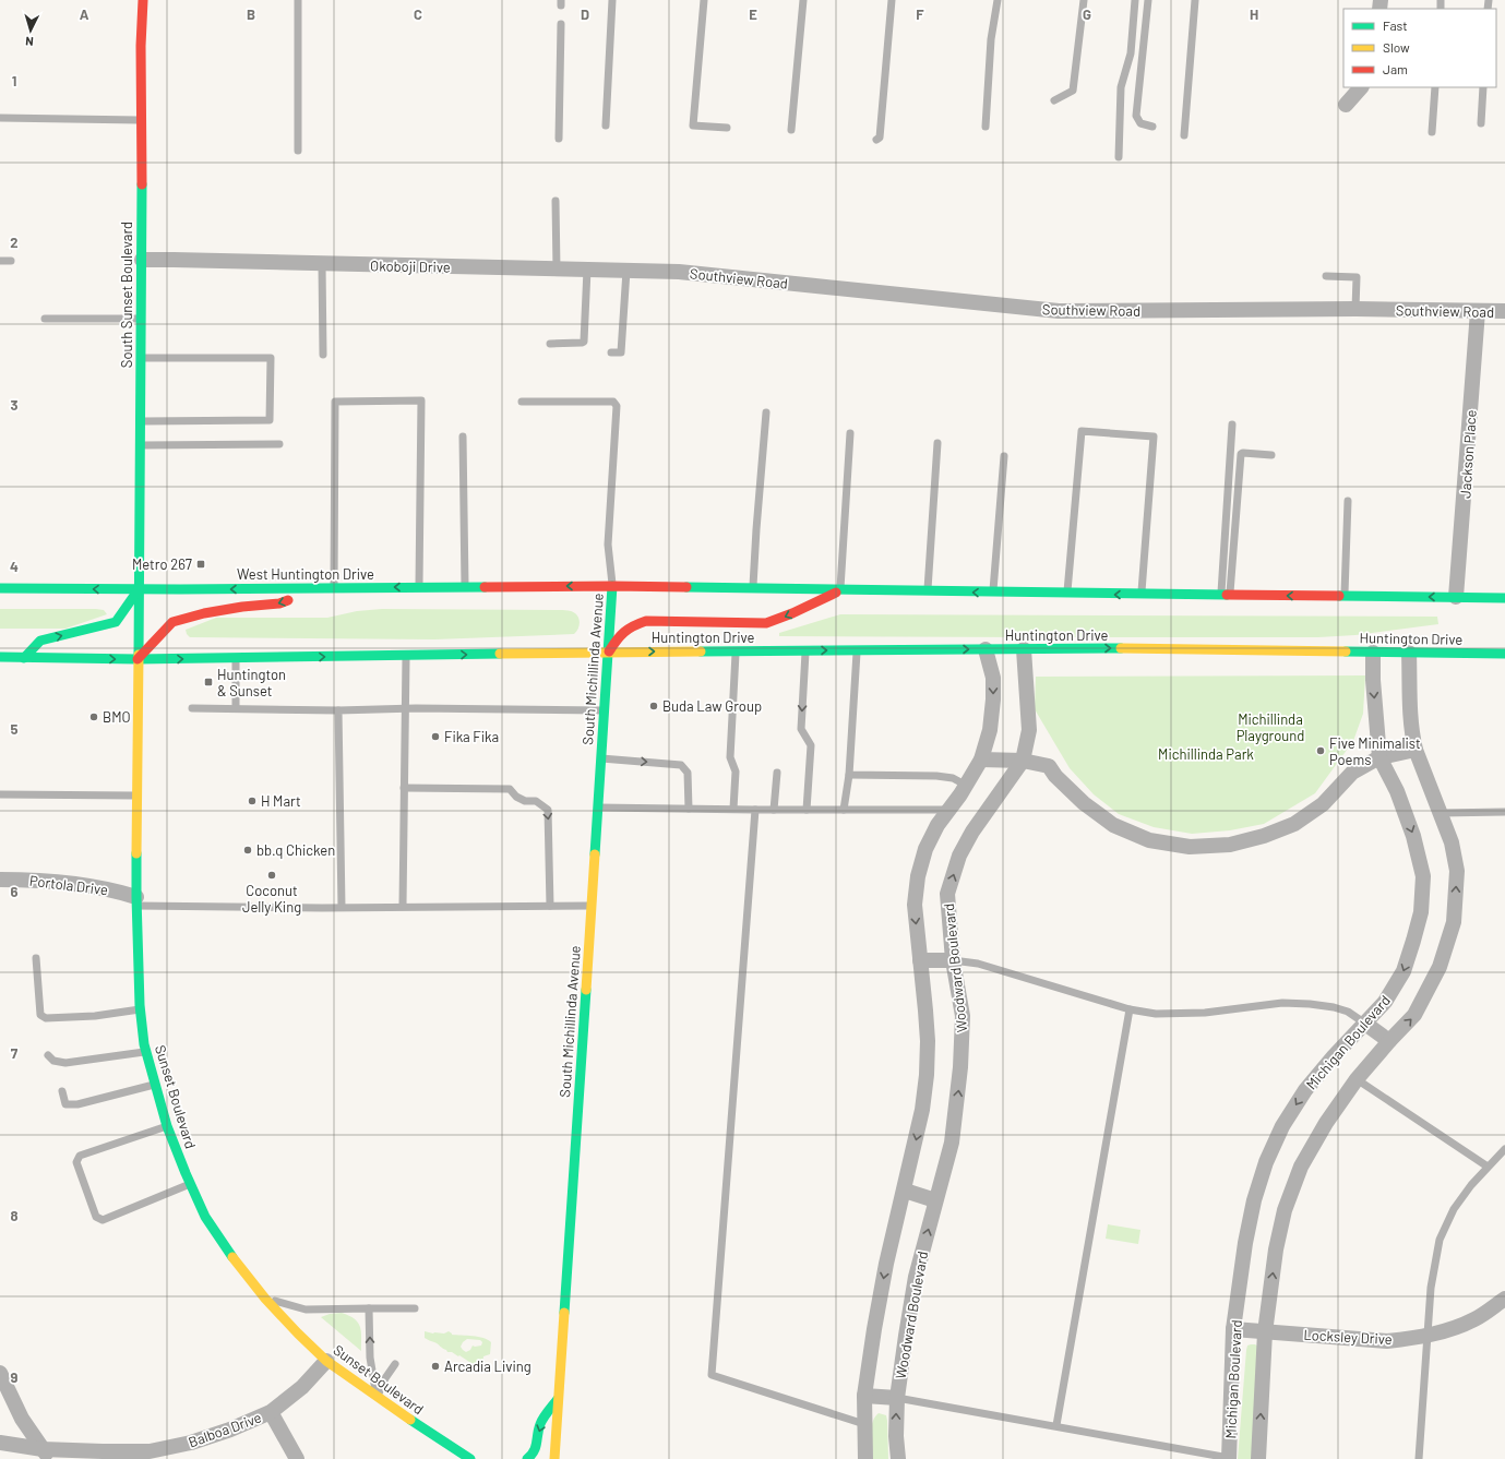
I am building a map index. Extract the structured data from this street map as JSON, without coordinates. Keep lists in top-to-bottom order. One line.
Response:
{"streets":{"main road":["South Sunset Boulevard","West Huntington Drive","Huntington Drive","South Michillinda Avenue","Sunset Boulevard"],"street":["Okoboji Drive","Southview Road","Jackson Place","Portola Drive","Woodward Boulevard","Michigan Boulevard","Locksley Drive","Balboa Drive"]},"crossings":[["Okoboji Drive","Southview Road"],["Okoboji Drive","South Sunset Boulevard"],["Southview Road","Jackson Place"],["South Sunset Boulevard","West Huntington Drive"],["South Sunset Boulevard","Sunset Boulevard"],["West Huntington Drive","South Michillinda Avenue"],["West Huntington Drive","Sunset Boulevard"],["Huntington Drive","South Michillinda Avenue"],["Huntington Drive","Woodward Boulevard"],["Huntington Drive","Michigan Boulevard"],["Portola Drive","Sunset Boulevard"],["Michigan Boulevard","Locksley Drive"],["Sunset Boulevard","Balboa Drive"]],"parks":["Michillinda Playground","Michillinda Park"],"places":{"transit":["Metro 267","Huntington & Sunset"],"other":["Buda Law Group","BMO","Fika Fika","Five Minimalist Poems","H Mart","bb.q Chicken","Coconut Jelly King","Arcadia Living"]},"legend":["Fast","Slow","Jam"],"north":"bottom","grid":{"columns":["A","B","C","D","E","F","G","H"],"rows":["1","2","3","4","5","6","7","8","9"]}}
